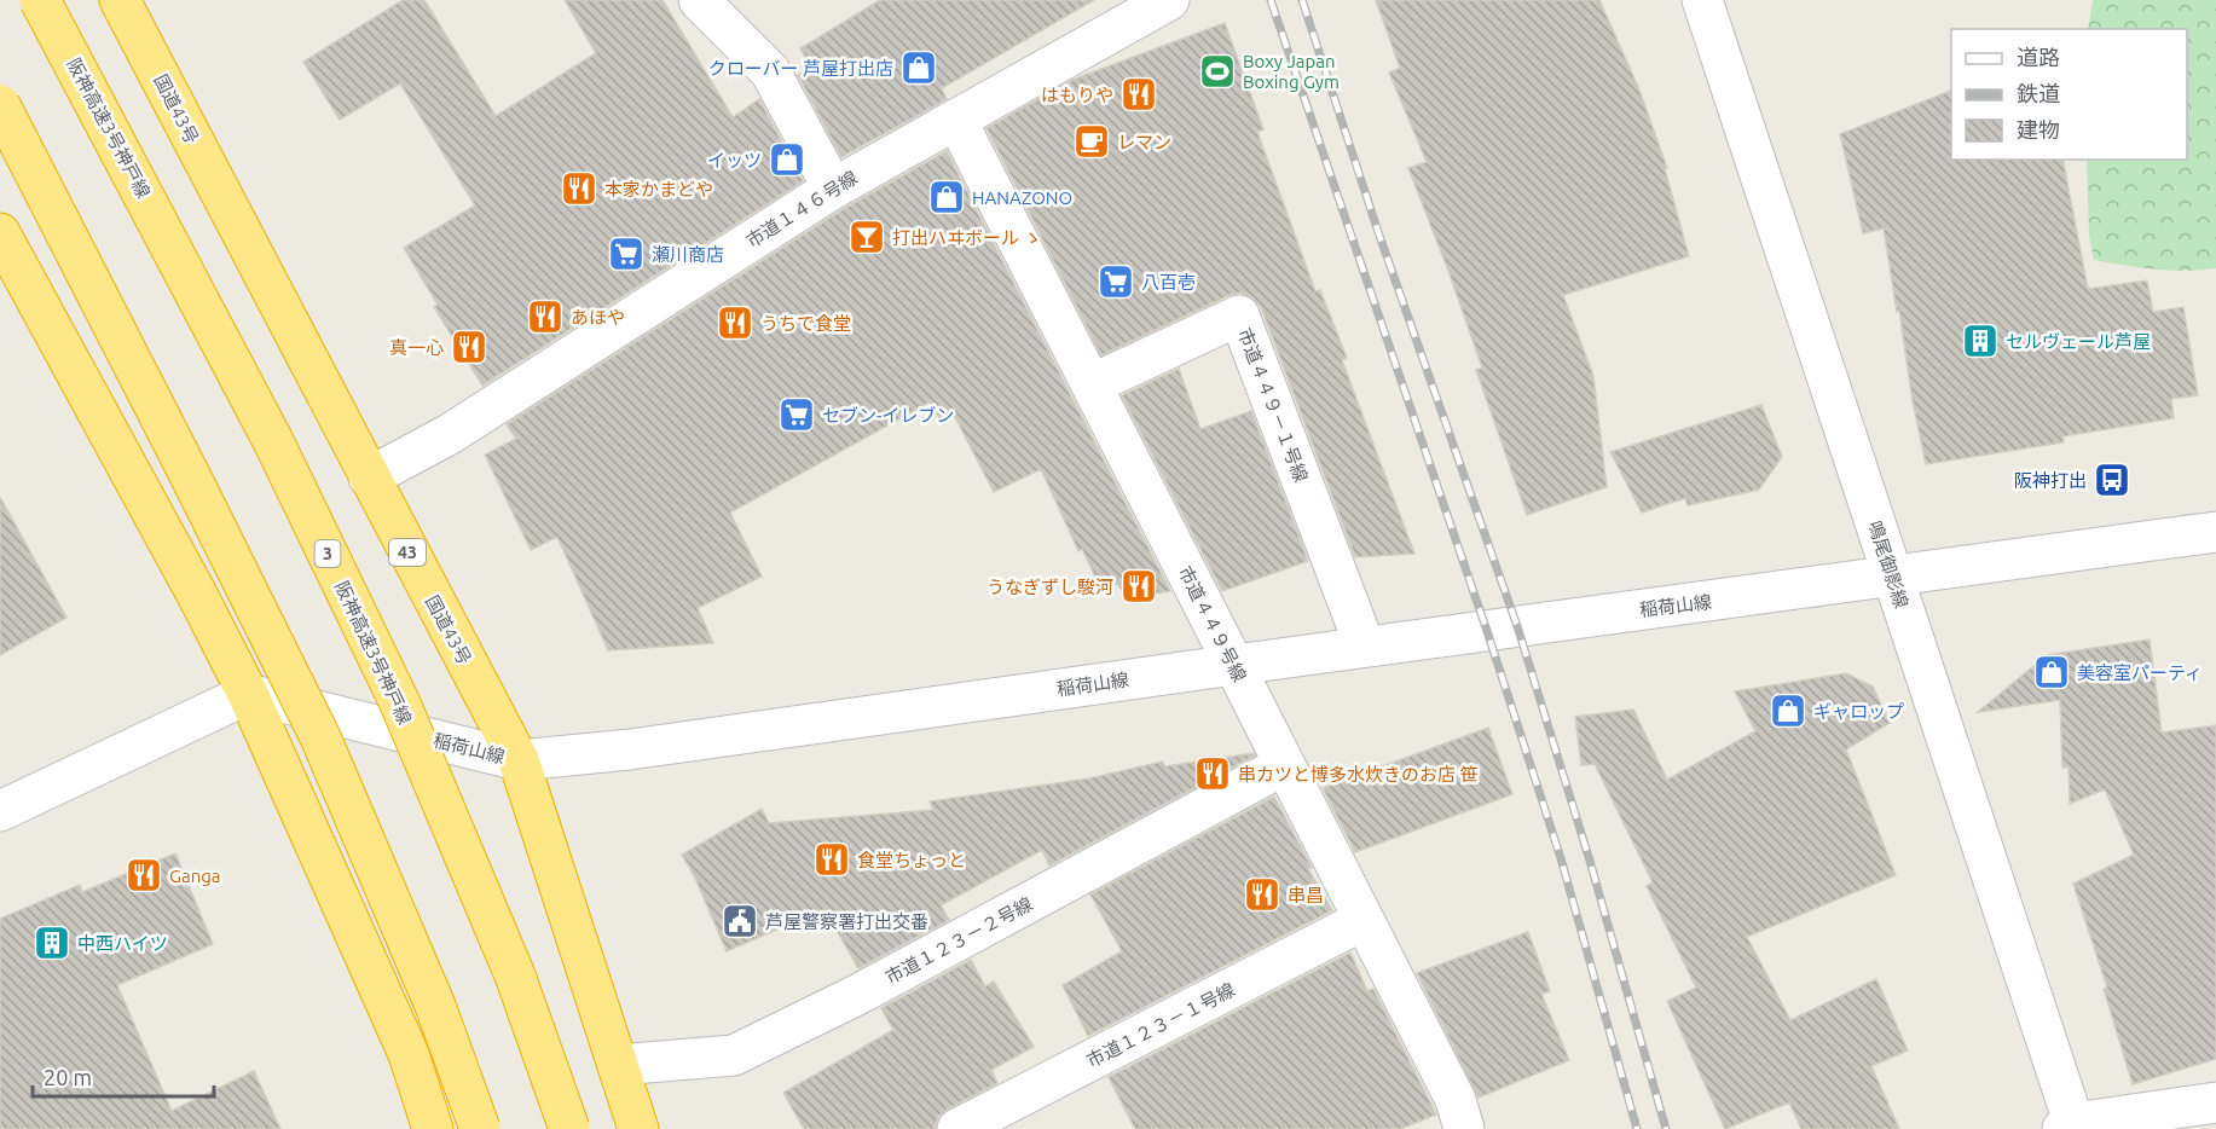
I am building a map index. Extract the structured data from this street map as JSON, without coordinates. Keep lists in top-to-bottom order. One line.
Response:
{"streets":{"highway":["国道43号","阪神高速3号神戸線","43","3"],"street":["市道１４６号線","市道４４９－１号線","鳴尾御影線","稲荷山線","市道４４９号線","市道１２３－２号線","市道１２３－１号線"]},"crossings":[["国道43号","市道１４６号線"],["国道43号","稲荷山線"],["国道43号","市道１２３－２号線"],["市道１４６号線","市道４４９号線"],["市道４４９－１号線","稲荷山線"],["市道４４９－１号線","市道４４９号線"],["鳴尾御影線","稲荷山線"],["稲荷山線","市道４４９号線"],["市道４４９号線","市道１２３－２号線"],["市道４４９号線","市道１２３－１号線"]],"places":{"shop":["クローバー 芦屋打出店","イッツ","HANAZONO","美容室パーティ","ギャロップ"],"sports":["Boxy Japan Boxing Gym"],"restaurant":["はもりや","本家かまどや","あほや","うちで食堂","真一心","うなぎずし駿河","串カツと博多水炊きのお店 笹","食堂ちょっと","Ganga","串昌"],"cafe":["レマン"],"bar":["打出ハヰボール ゝ"],"supermarket":["瀬川商店","八百壱","セブン-イレブン"],"building":["セルヴェール芦屋","中西ハイツ"],"bus stop":["阪神打出"],"public building":["芦屋警察署打出交番"]},"legend":["道路","鉄道","建物"],"scale_bar":"20 m"}
